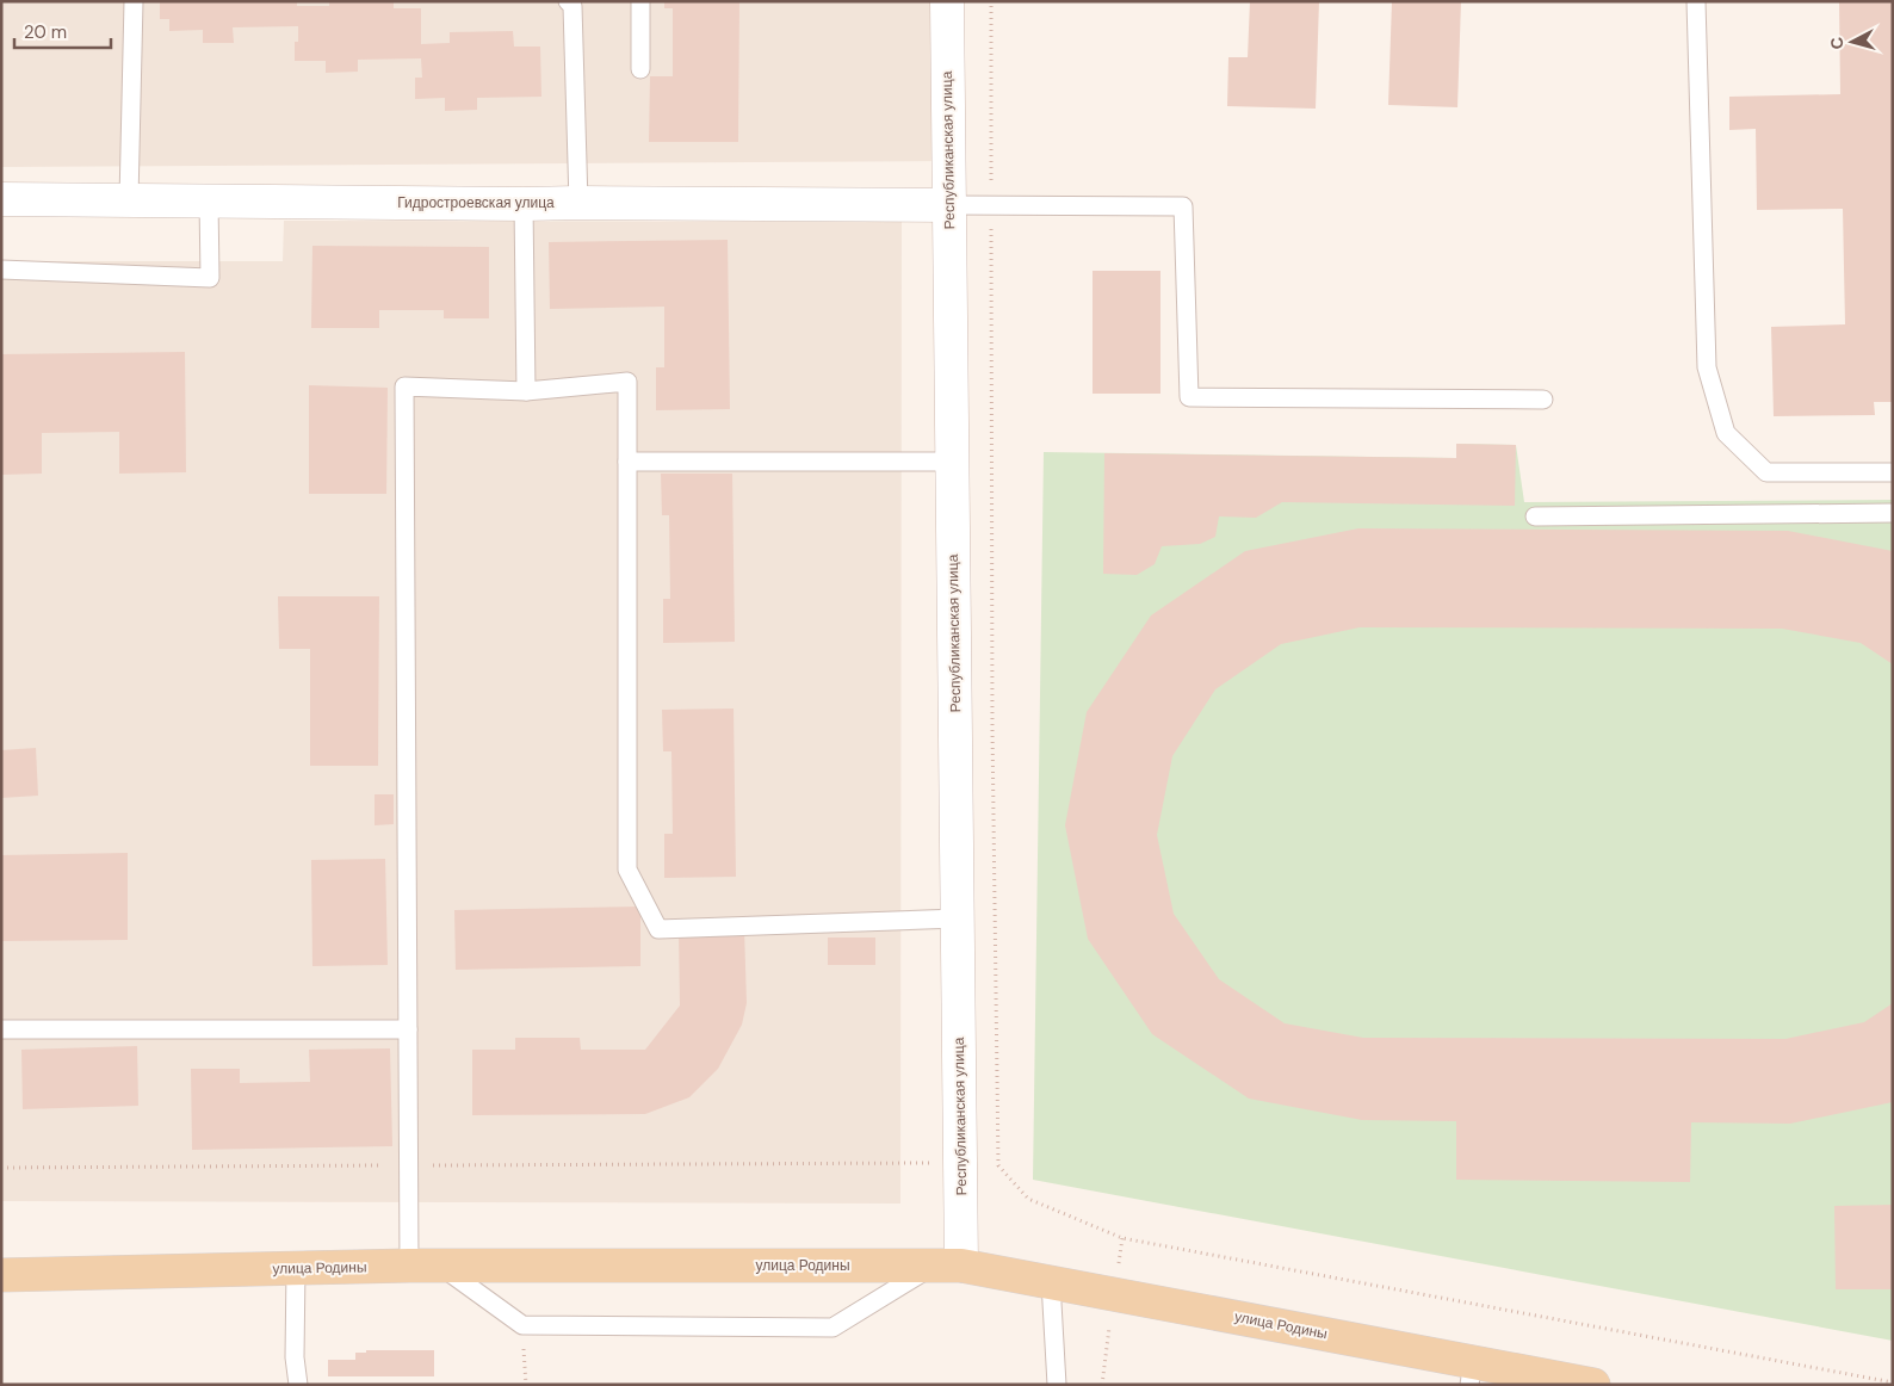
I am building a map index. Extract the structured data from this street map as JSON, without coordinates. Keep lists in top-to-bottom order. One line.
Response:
{"streets":{"main road":["улица Родины"],"street":["Республиканская улица","Гидростроевская улица"]},"crossings":[["Республиканская улица","Гидростроевская улица"],["Республиканская улица","улица Родины"]],"scale_bar":"20 m","north":"left"}
